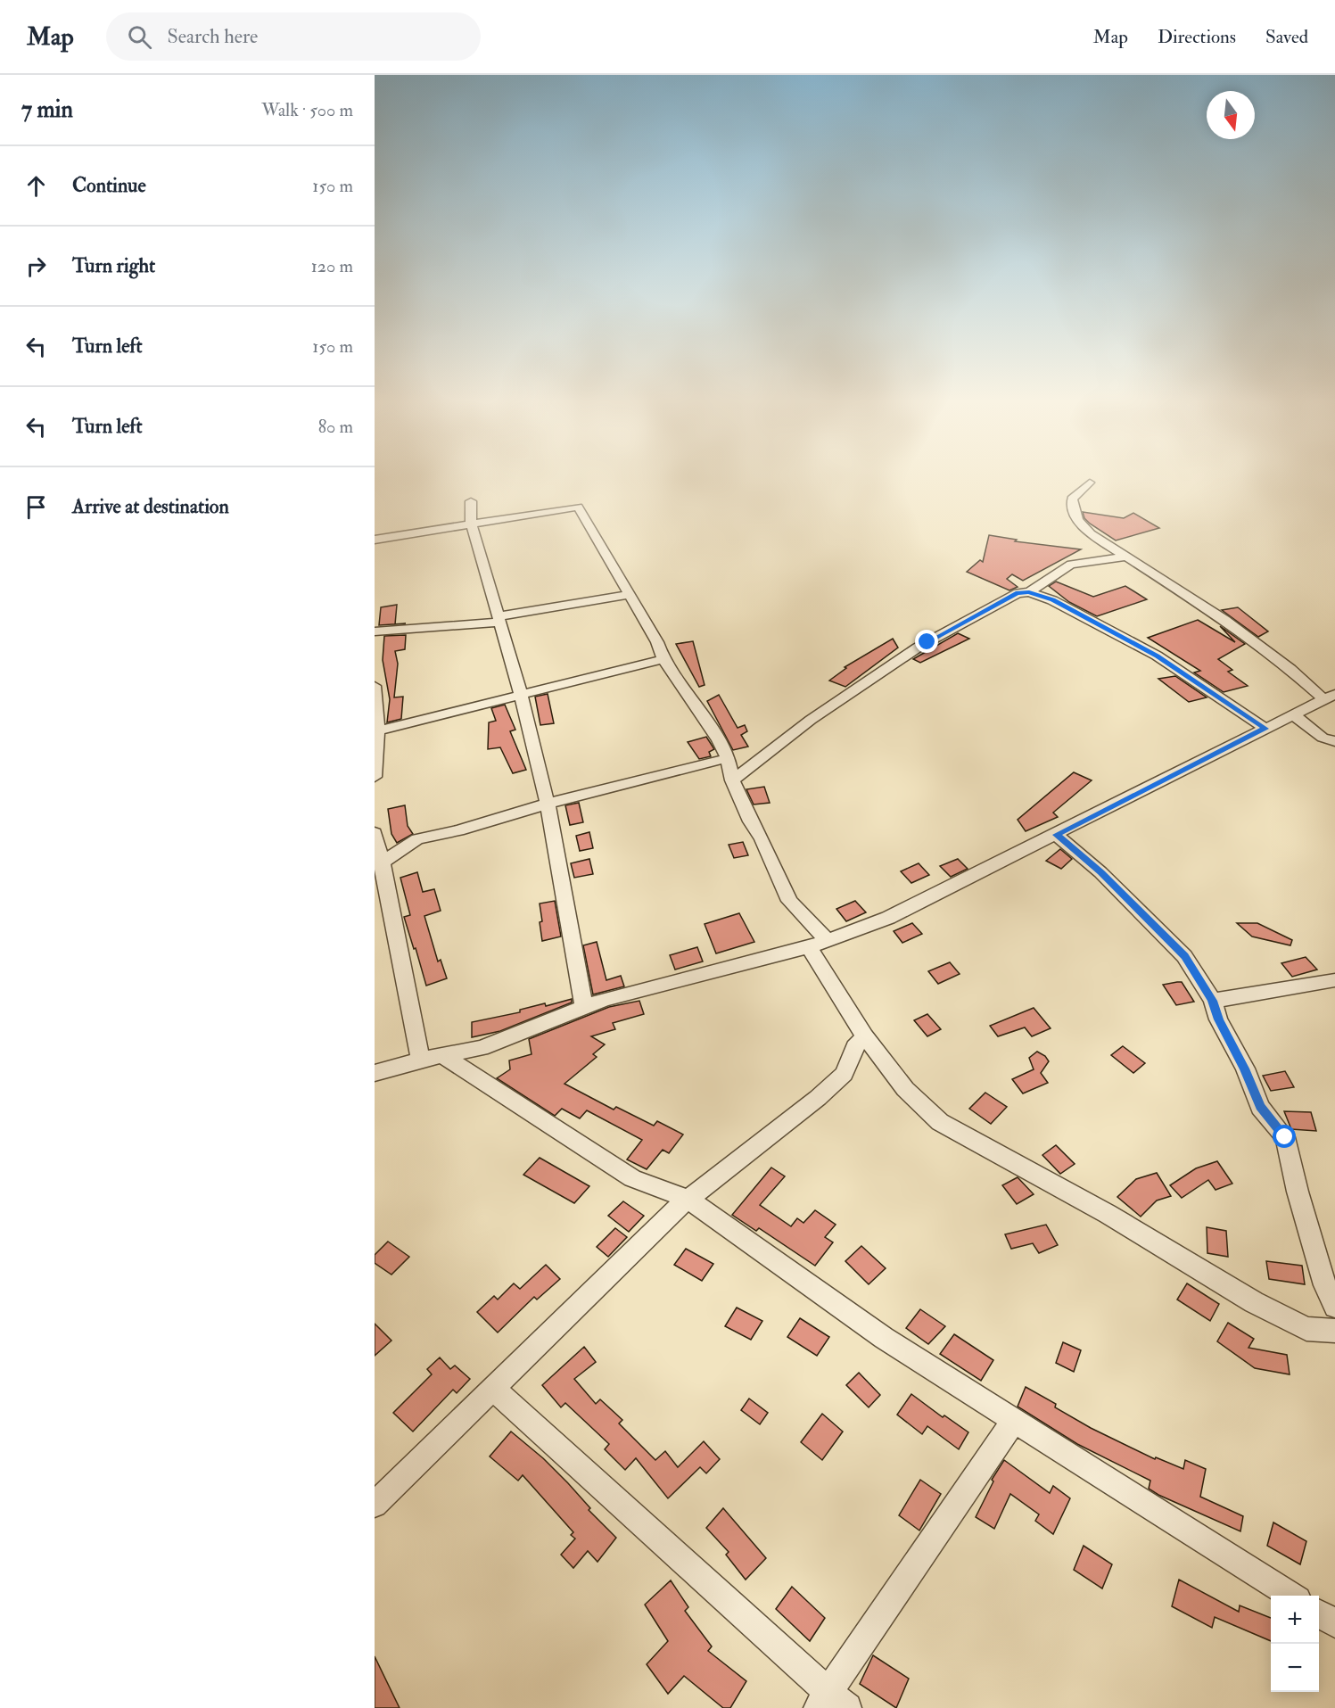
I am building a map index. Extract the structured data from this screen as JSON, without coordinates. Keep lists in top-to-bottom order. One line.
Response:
{"north":"bottom","page":{"header":"Map","search":"Search here","nav":["Map","Directions","Saved"],"heading":["7 min","Walk · 500 m"],"list":[["Continue","150 m"],["Turn right","120 m"],["Turn left","150 m"],["Turn left","80 m"],"Arrive at destination"],"map_buttons":["+","−"]}}
